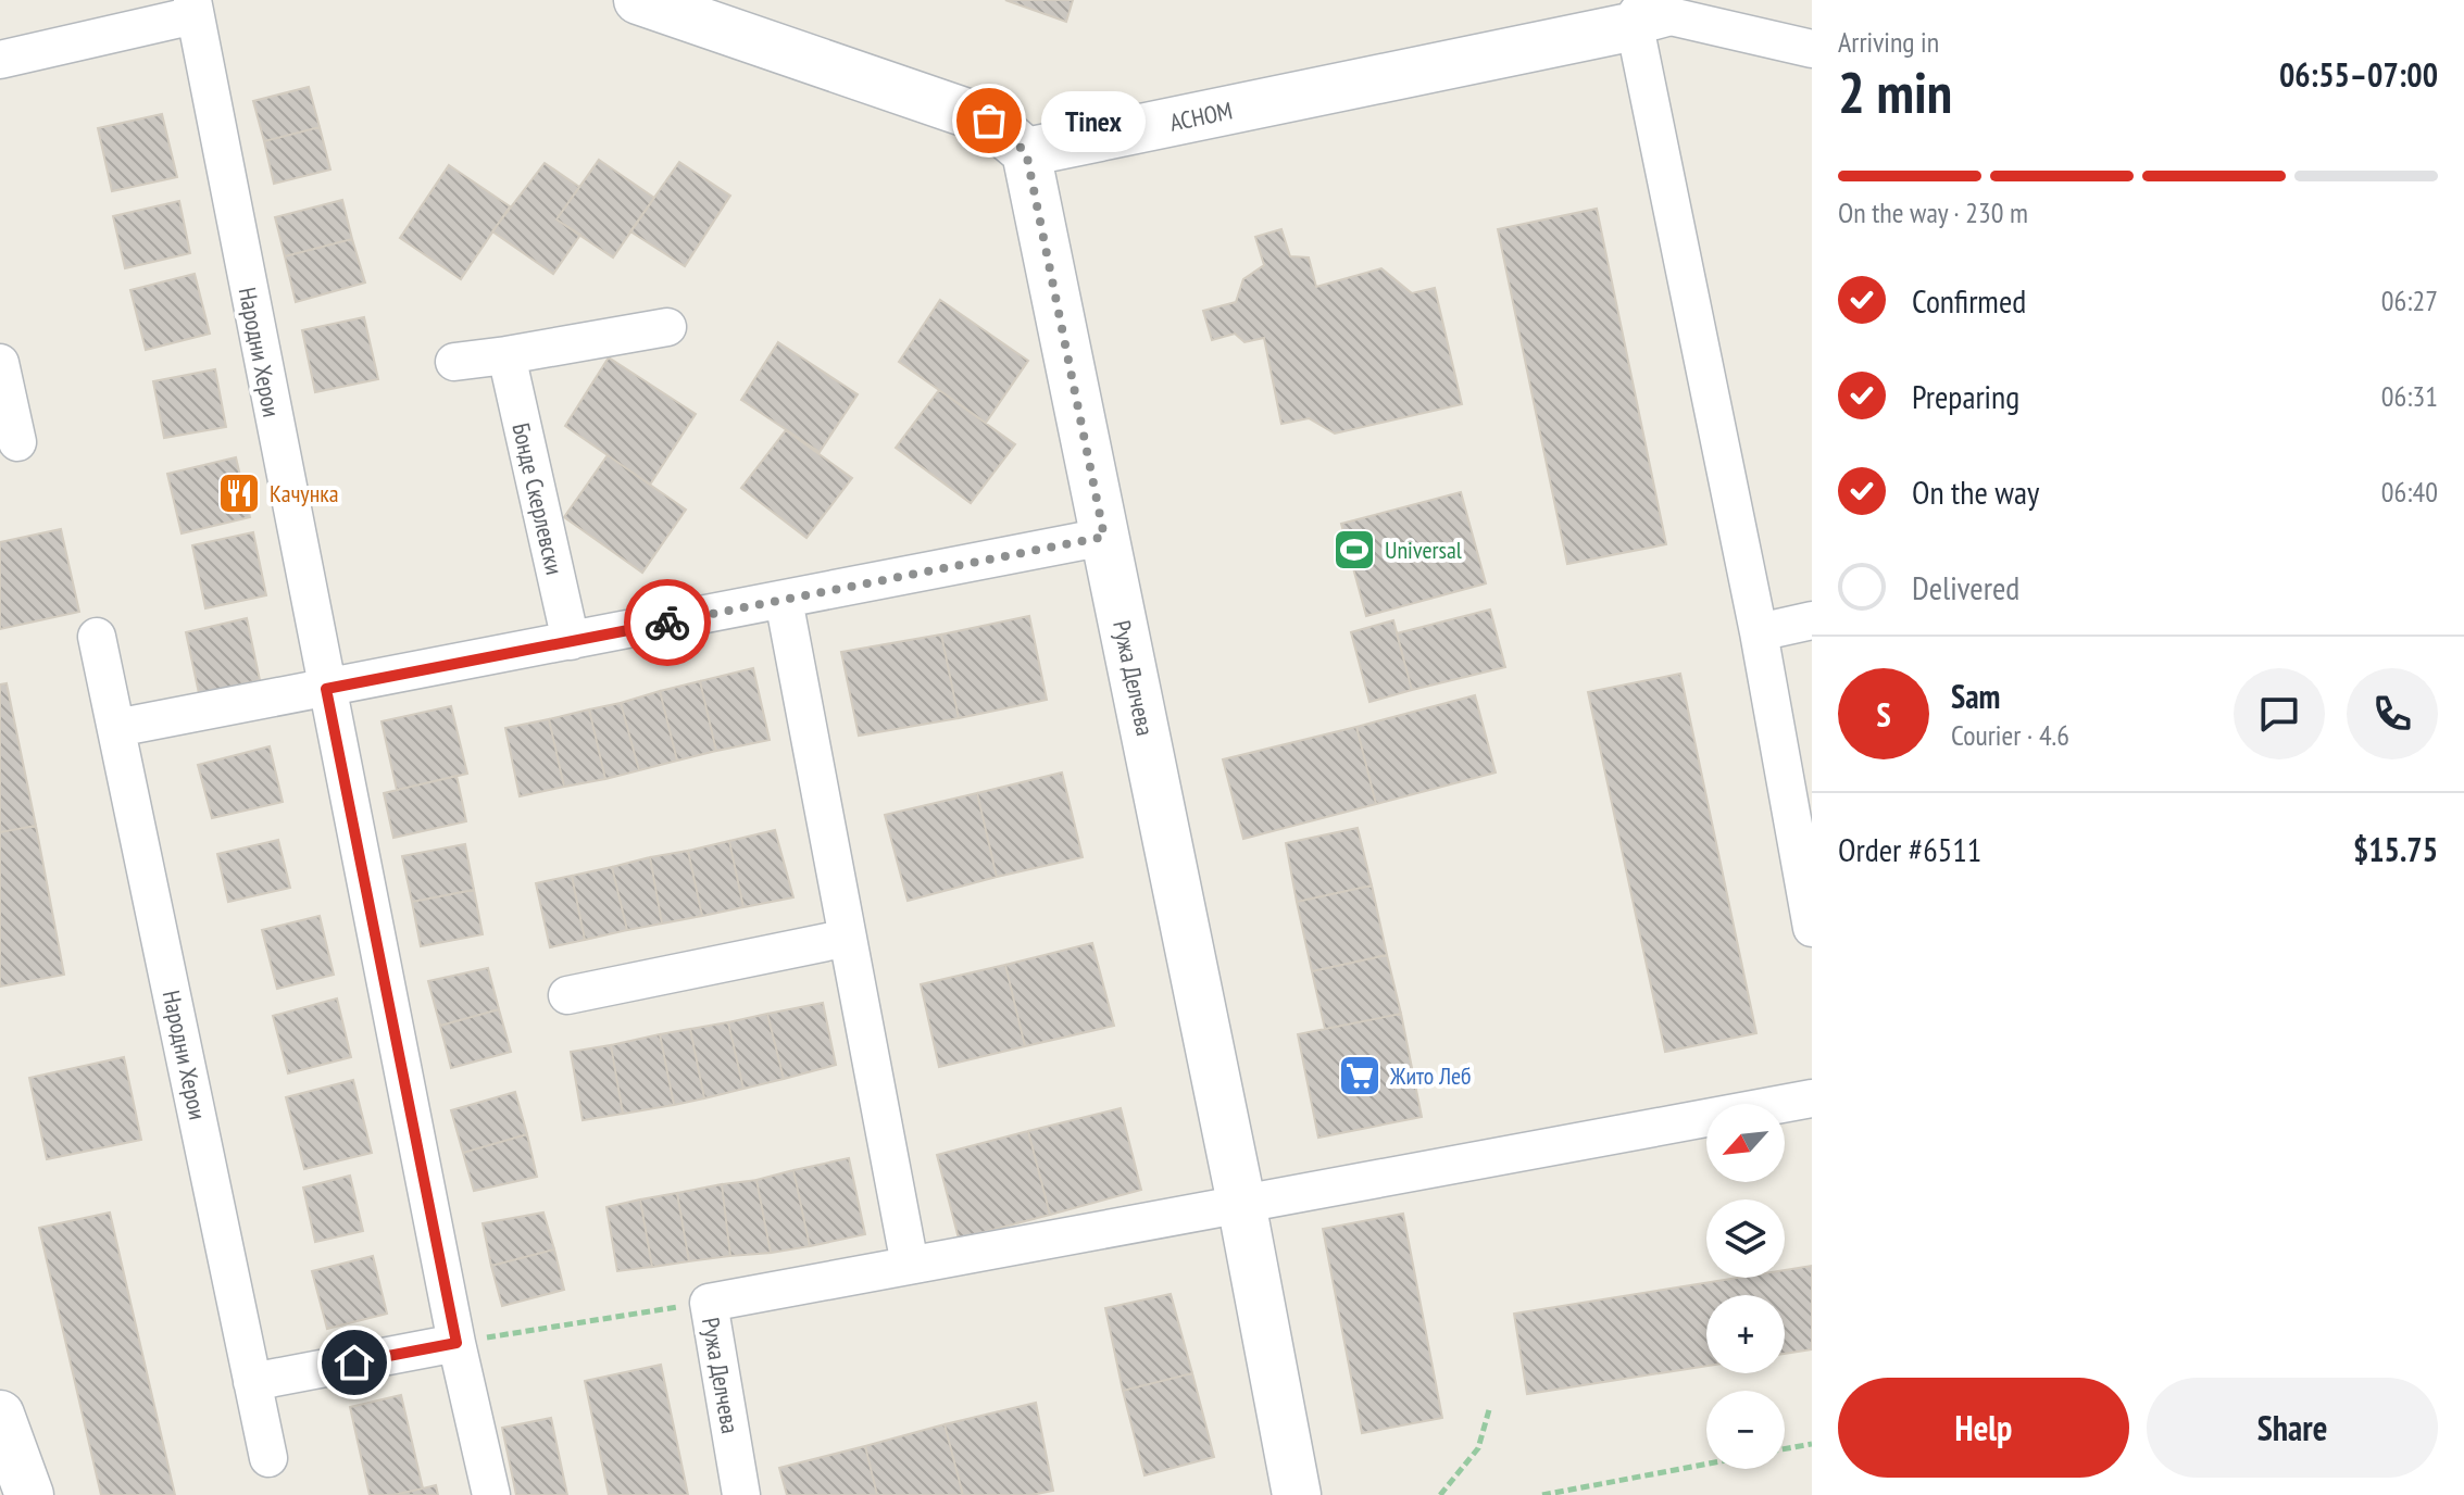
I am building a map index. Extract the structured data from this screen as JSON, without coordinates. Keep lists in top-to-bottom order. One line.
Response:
{"streets":{"street":["АСНОМ","Народни Херои","Бонде Скерлевски","Ружа Делчева"]},"crossings":[["АСНОМ","Ружа Делчева"]],"places":{"other":["Tinex"],"restaurant":["Качунка"],"sports":["Universal"],"supermarket":["Жито Леб"]},"north":"bottom left","page":{"heading":["2 min","Arriving in","06:55–07:00"],"panel":["Sam","Courier · 4.6","Order #6511","$15.75"],"bubble":"Tinex","bar":"On the way · 230 m","list":[["Confirmed","06:27"],["Preparing","06:31"],["On the way","06:40"],"Delivered"],"round":"S","map_buttons":["+","−"],"buttons":["Help","Share"]}}
